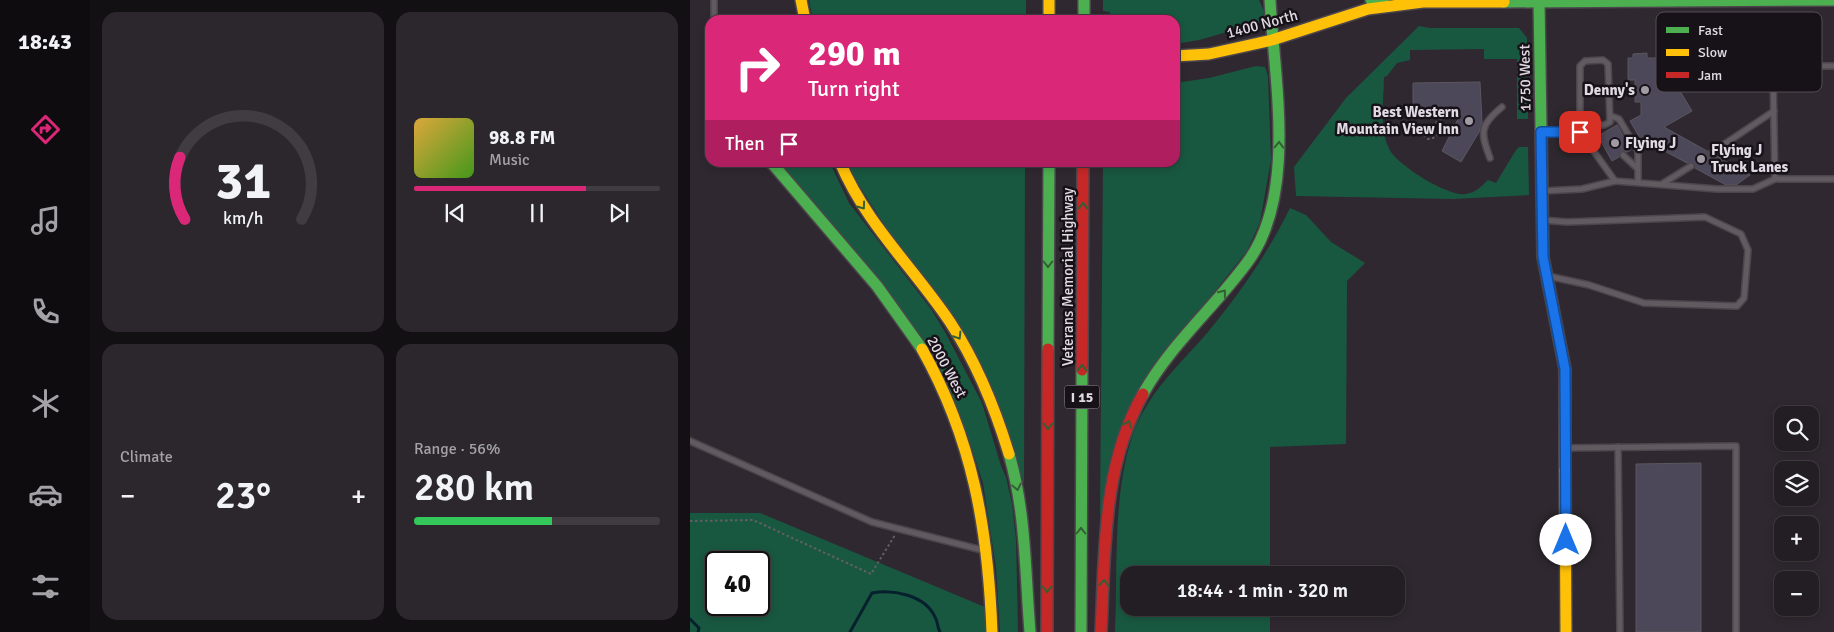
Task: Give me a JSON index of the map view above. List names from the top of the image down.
{
  "streets": {
    "main road": [
      "1400 North",
      "1750 West",
      "Veterans Memorial Highway",
      "2000 West",
      "I 15"
    ]
  },
  "crossings": [
    ["1400 North", "1750 West"]
  ],
  "places": [
    "Denny's",
    "Best Western Mountain View Inn",
    "Flying J",
    "Flying J Truck Lanes"
  ],
  "legend": ["Fast", "Slow", "Jam"],
  "page": {
    "tabs": "18:43",
    "turn": ["290 m", "Turn right"],
    "song": ["98.8 FM", "Music"],
    "then": "Then",
    "tile": [
      "Climate",
      ["Range · 56%", "280 km"]
    ],
    "map_buttons": ["+", "−"],
    "heat": ["−", "23°", "+"],
    "limit": "40",
    "trip": "18:44 · 1 min · 320 m",
    "gauge": ["31", "km/h"]
  }
}
